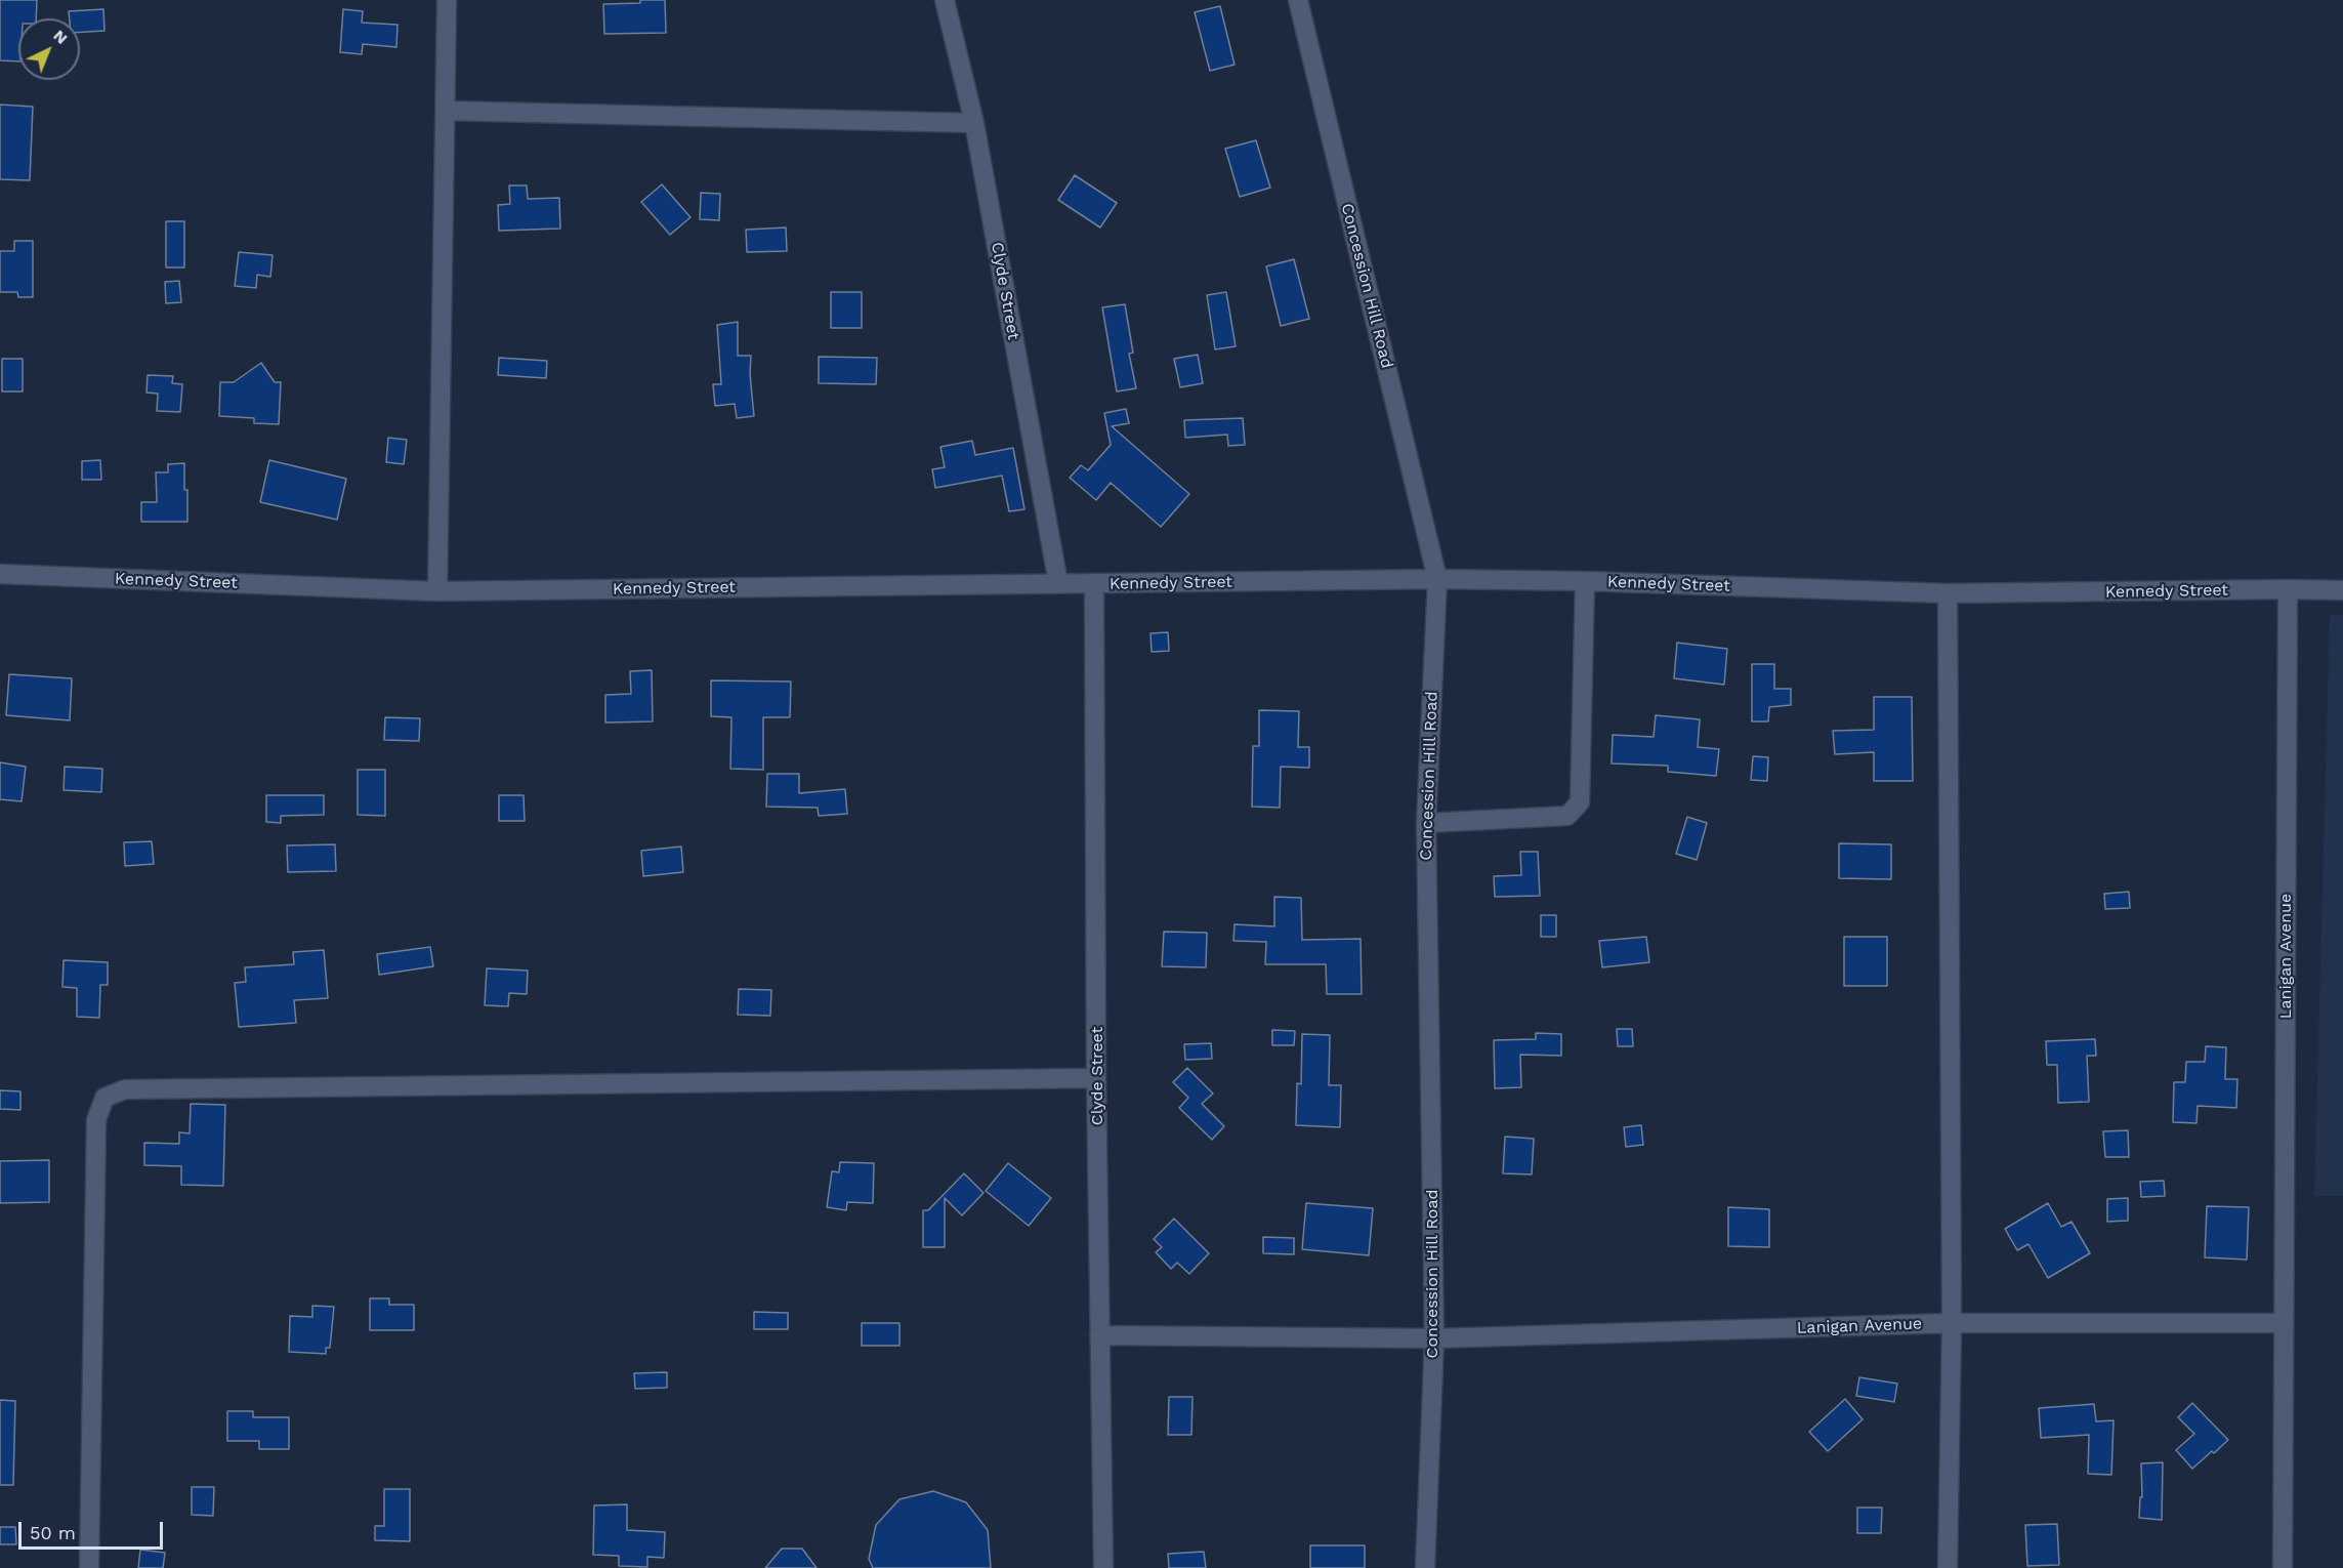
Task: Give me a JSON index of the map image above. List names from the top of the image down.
{
  "streets": {
    "street": [
      "Concession Hill Road",
      "Clyde Street",
      "Kennedy Street",
      "Lanigan Avenue"
    ]
  },
  "crossings": [
    ["Concession Hill Road", "Kennedy Street"],
    ["Concession Hill Road", "Lanigan Avenue"],
    ["Clyde Street", "Kennedy Street"],
    ["Clyde Street", "Lanigan Avenue"],
    ["Kennedy Street", "Lanigan Avenue"]
  ],
  "scale_bar": "50 m",
  "north": "top right"
}
